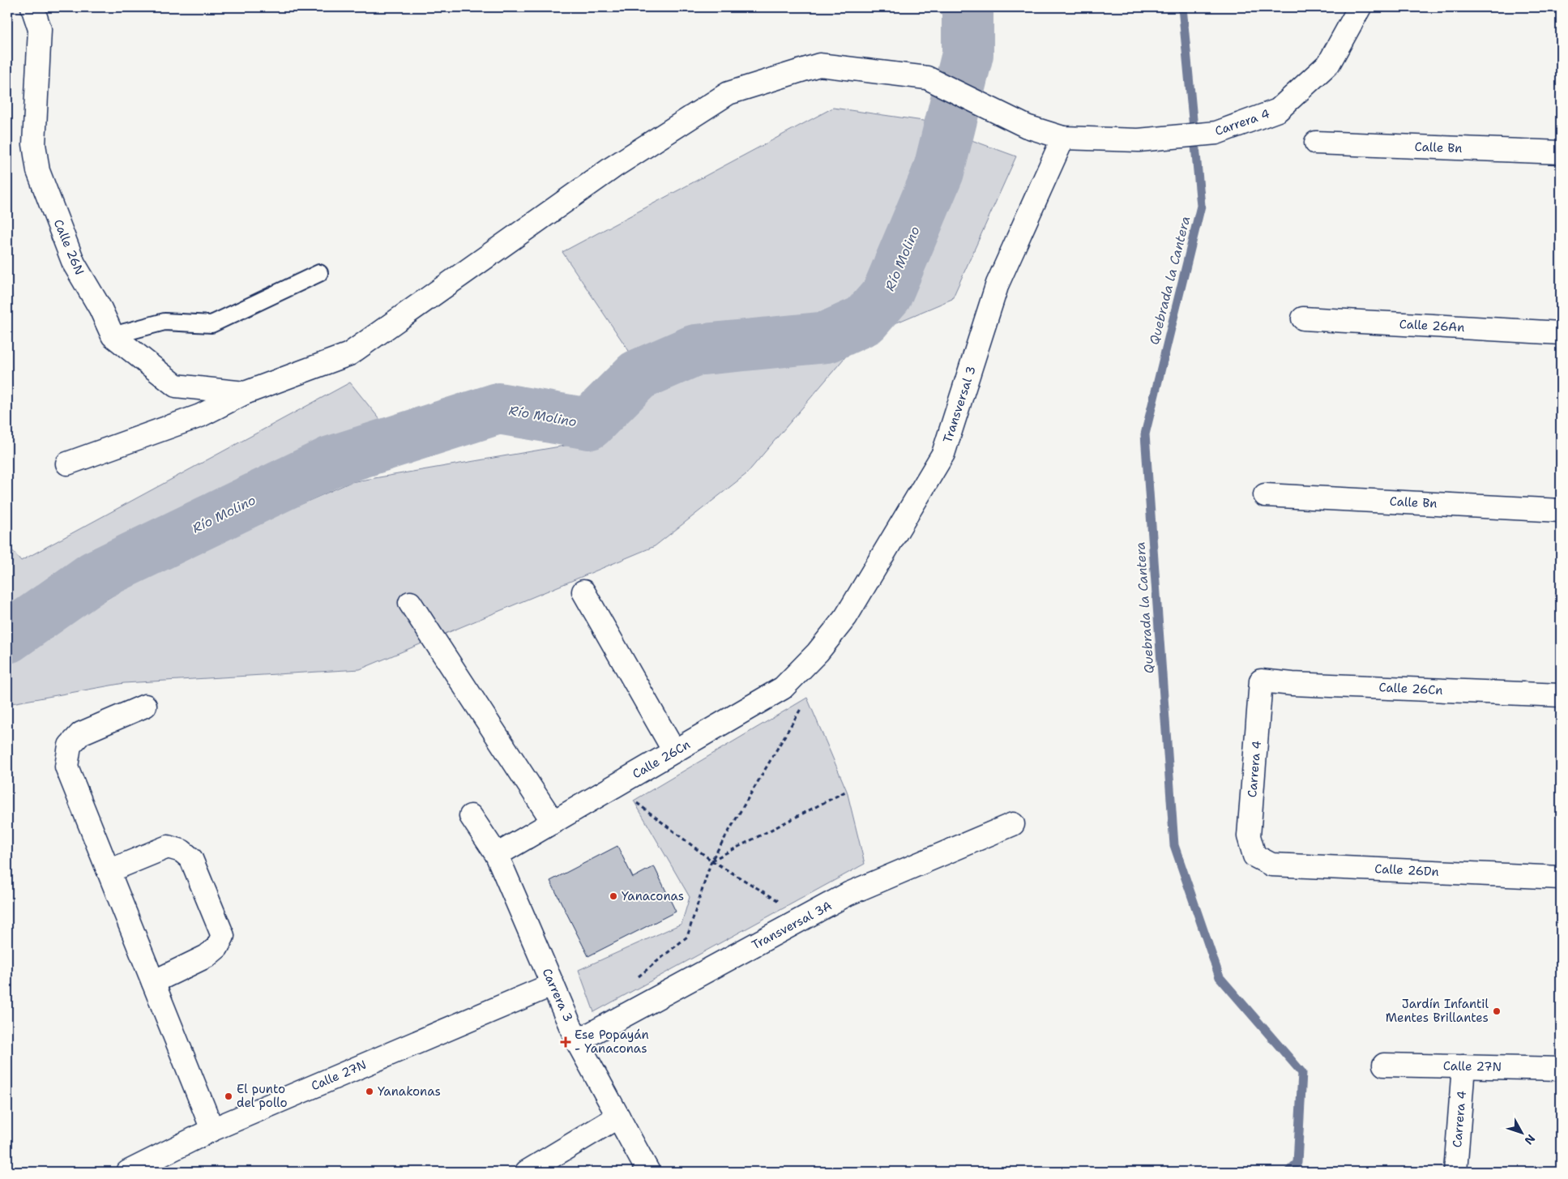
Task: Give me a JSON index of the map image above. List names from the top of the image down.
{
  "streets": {
    "street": [
      "Carrera 4",
      "Calle Bn",
      "Calle 26N",
      "Calle 26An",
      "Transversal 3",
      "Calle 26Cn",
      "Calle 26Dn",
      "Transversal 3A",
      "Carrera 3",
      "Calle 27N"
    ]
  },
  "crossings": [
    ["Carrera 4", "Calle 26N"],
    ["Carrera 4", "Transversal 3"],
    ["Carrera 4", "Calle 26Cn"],
    ["Carrera 4", "Calle 26Dn"],
    ["Carrera 4", "Calle 27N"],
    ["Transversal 3", "Calle 26Cn"],
    ["Calle 26Cn", "Carrera 3"],
    ["Transversal 3A", "Carrera 3"],
    ["Carrera 3", "Calle 27N"]
  ],
  "water": ["Río Molino", "Quebrada la Cantera"],
  "places": {
    "other": [
      "Yanaconas",
      "Jardín Infantil Mentes Brillantes",
      "Yanakonas",
      "El punto del pollo"
    ],
    "health": ["Ese Popayán - Yanaconas"]
  },
  "north": "bottom right"
}
